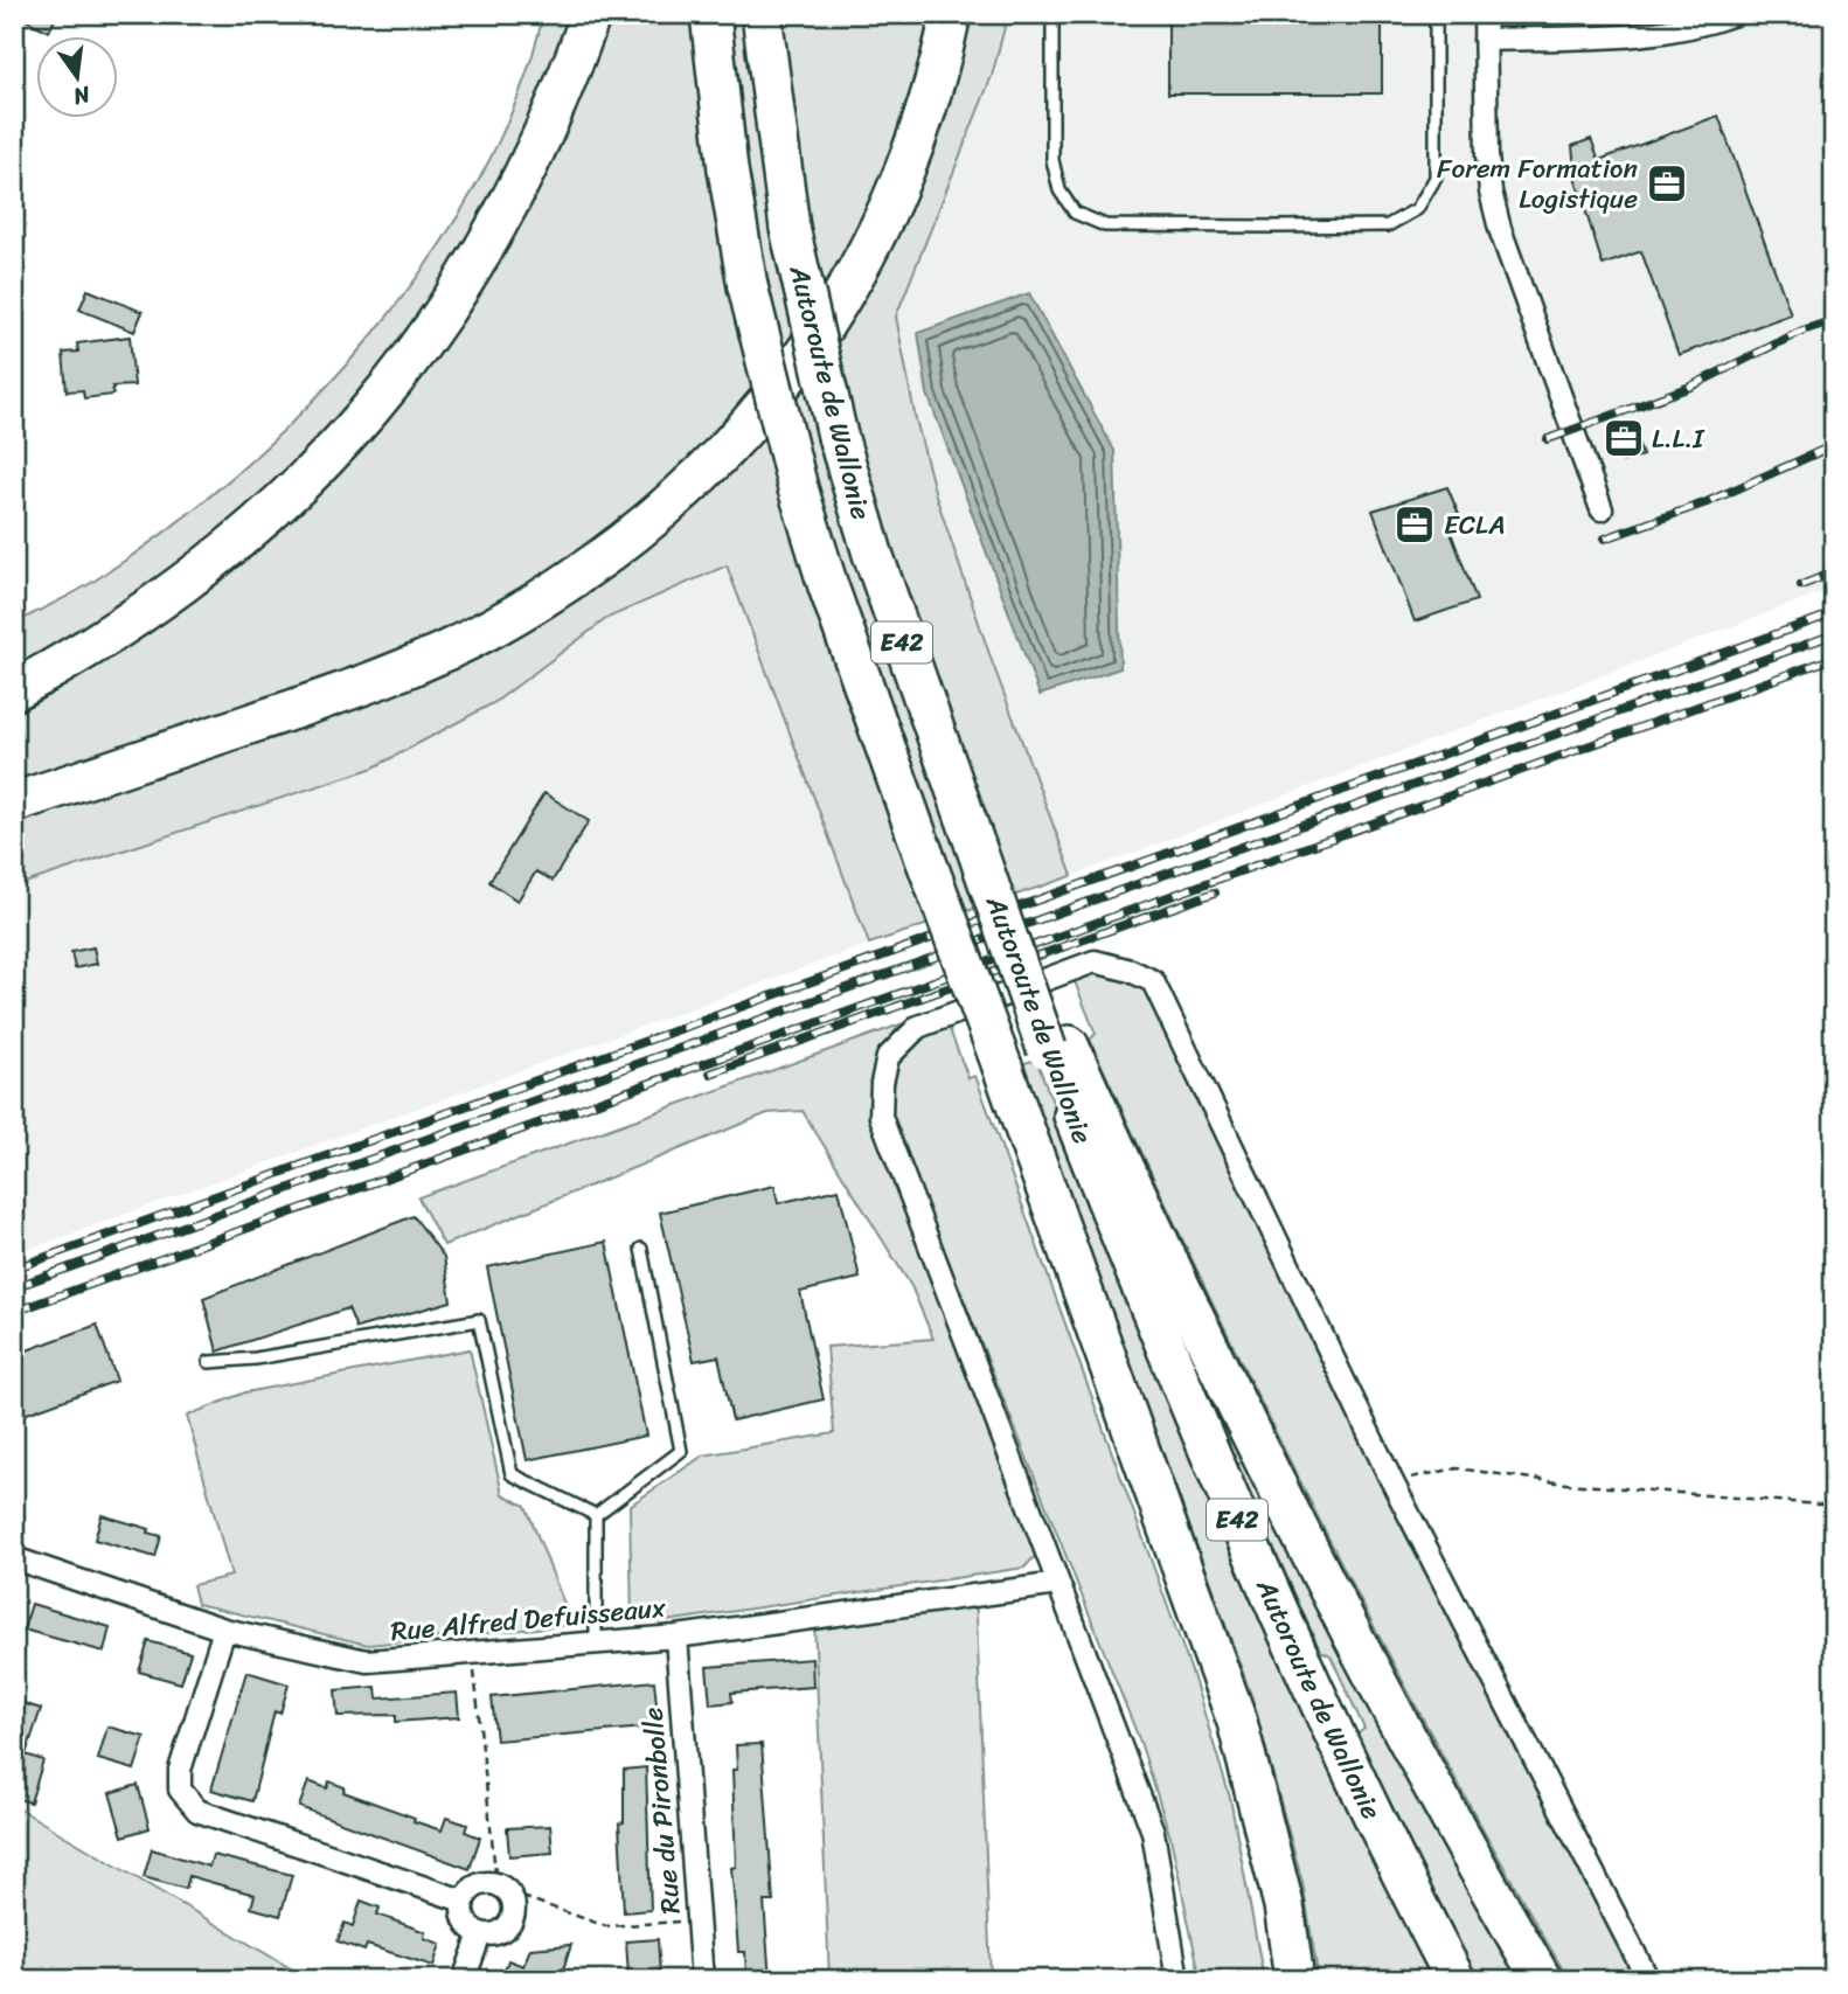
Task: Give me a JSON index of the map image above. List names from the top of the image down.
{
  "streets": {
    "highway": ["Autoroute de Wallonie", "E42"],
    "street": ["Rue Alfred Defuisseaux", "Rue du Pironbolle"]
  },
  "crossings": [
    ["Rue Alfred Defuisseaux", "Rue du Pironbolle"]
  ],
  "places": {
    "office": ["Forem Formation Logistique", "L.L.I", "ECLA"]
  },
  "north": "bottom"
}
